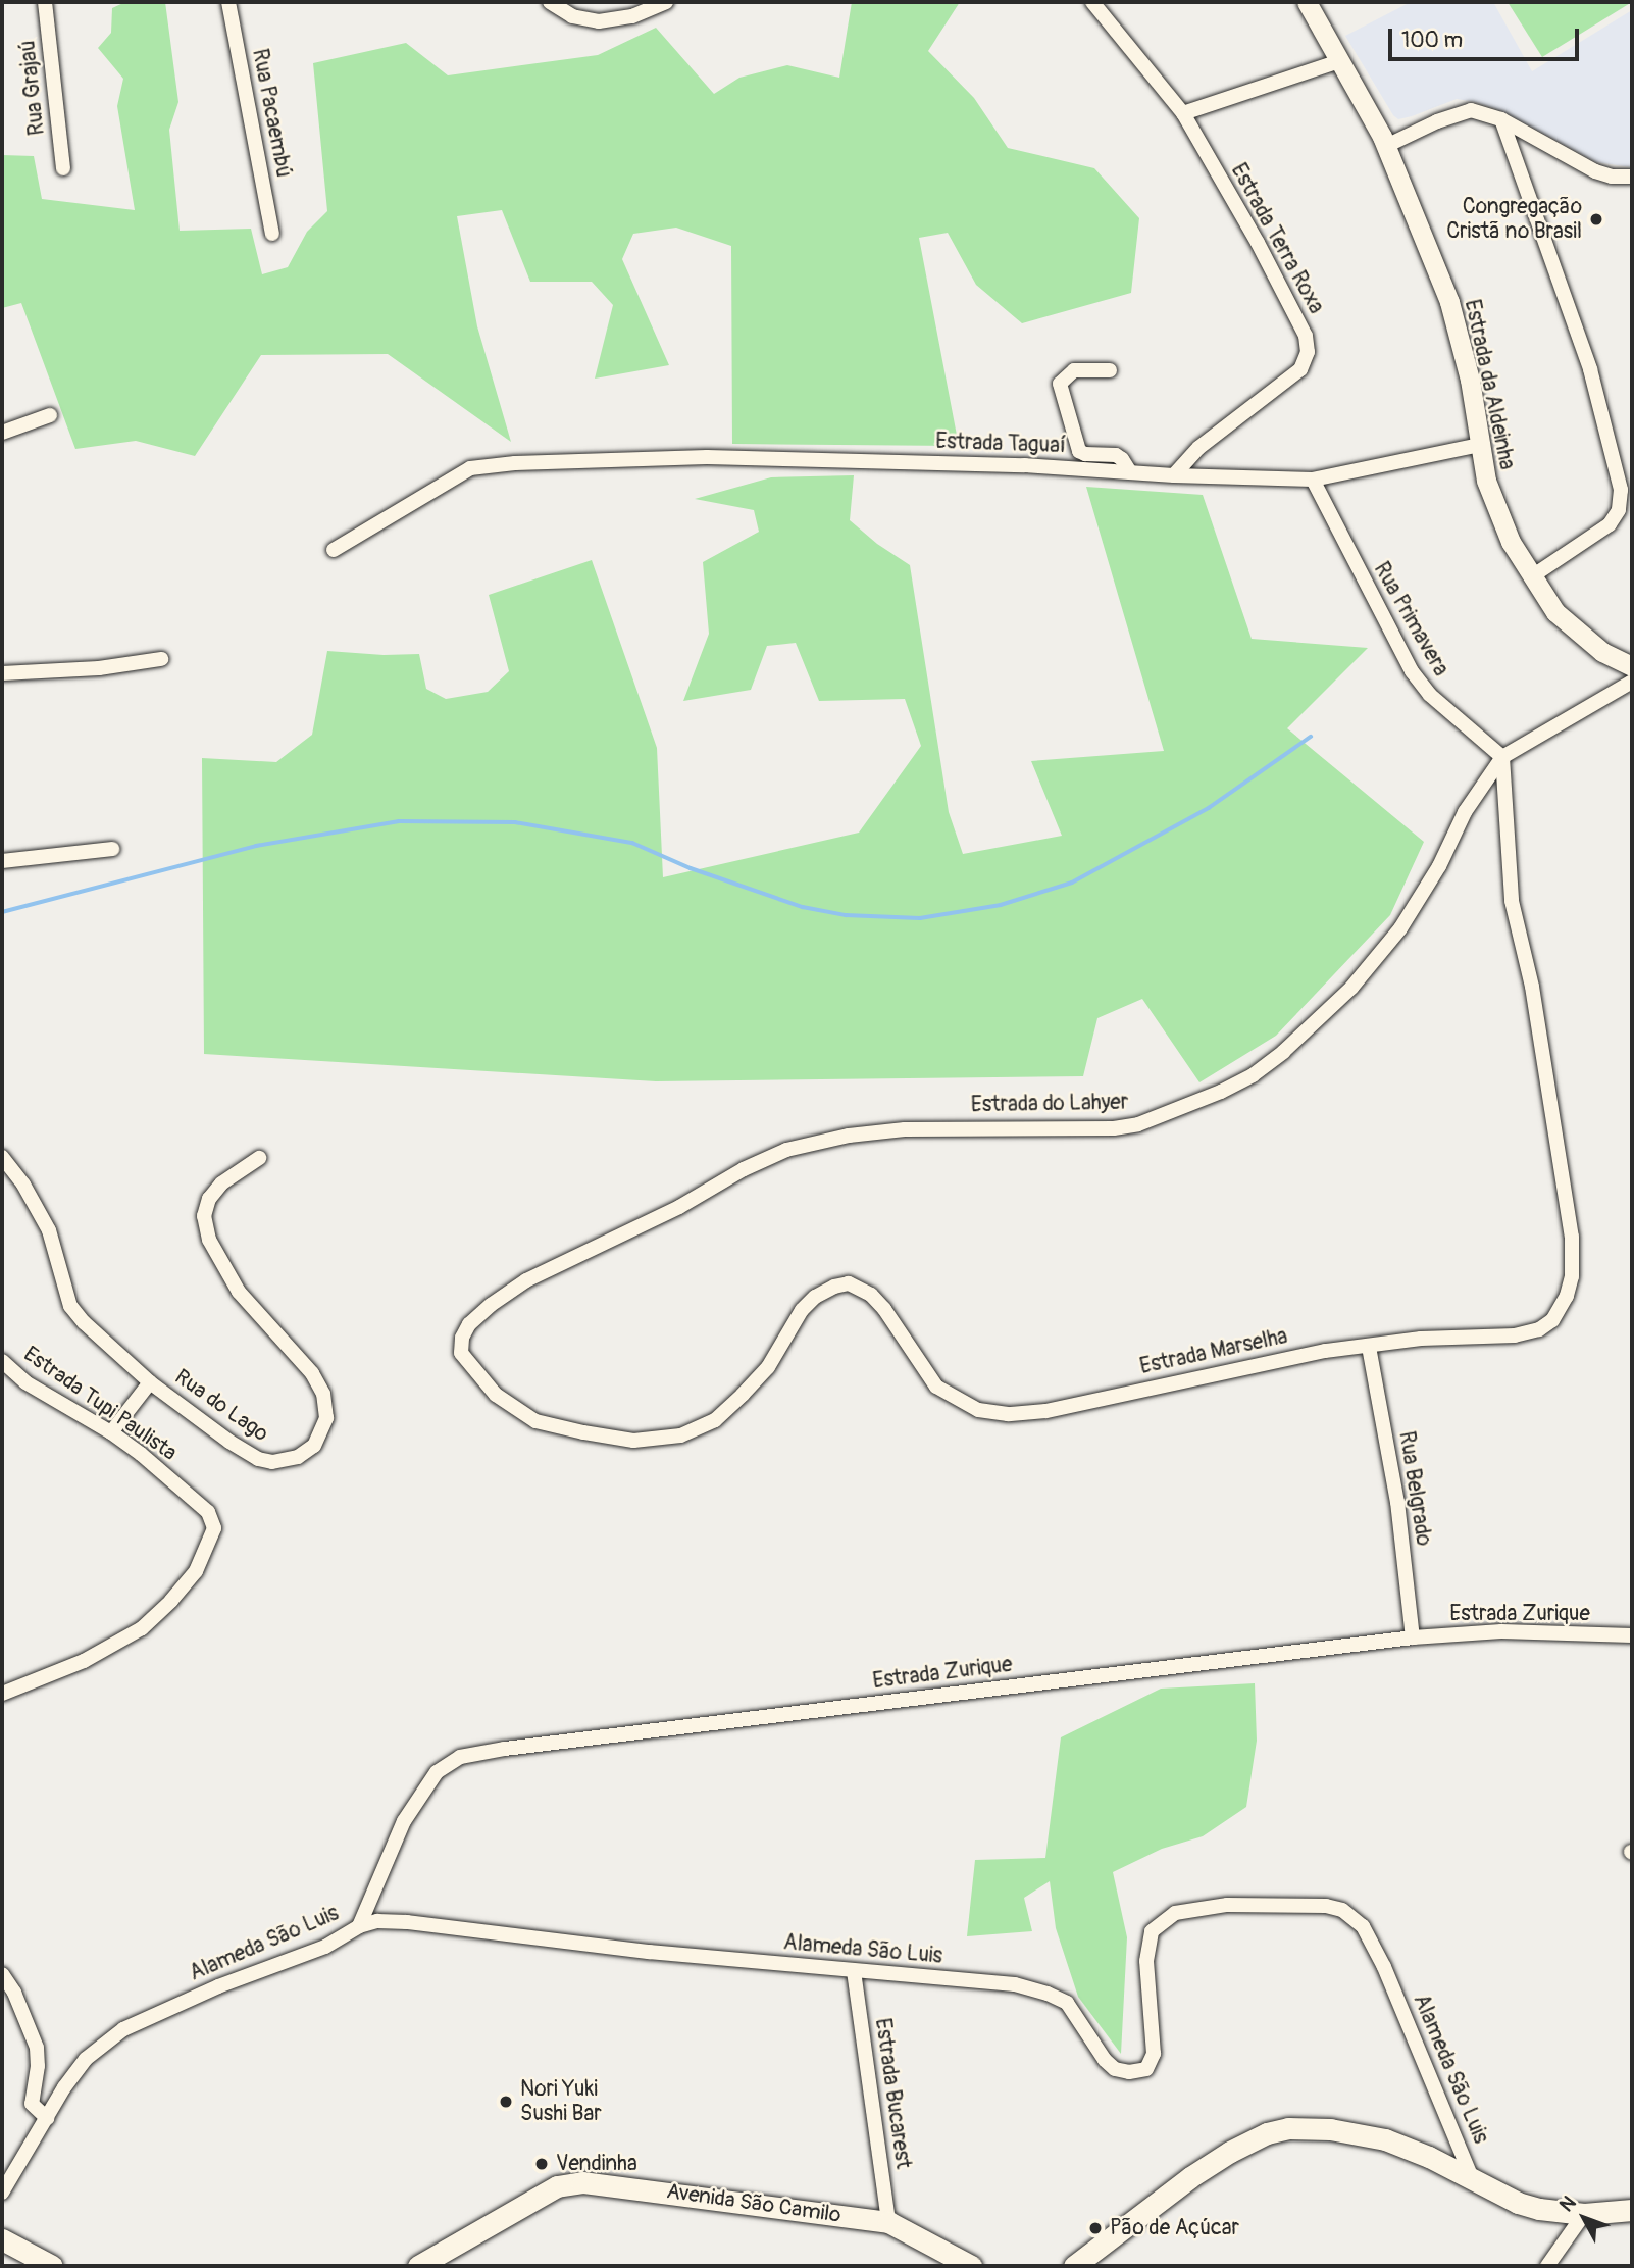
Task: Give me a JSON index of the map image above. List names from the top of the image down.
{
  "streets": {
    "main road": ["Avenida São Camilo"],
    "street": [
      "Rua Grajaú",
      "Rua Pacaembú",
      "Estrada Terra Roxa",
      "Estrada da Aldeinha",
      "Estrada Taguaí",
      "Rua Primavera",
      "Estrada do Lahyer",
      "Estrada Marselha",
      "Estrada Tupi Paulista",
      "Rua do Lago",
      "Rua Belgrado",
      "Estrada Zurique",
      "Alameda São Luis",
      "Estrada Bucarest"
    ]
  },
  "crossings": [
    ["Estrada Terra Roxa", "Estrada Taguaí"],
    ["Estrada da Aldeinha", "Estrada Taguaí"],
    ["Estrada Taguaí", "Rua Primavera"],
    ["Rua Primavera", "Estrada do Lahyer"],
    ["Rua Primavera", "Estrada Marselha"],
    ["Estrada do Lahyer", "Estrada Marselha"],
    ["Estrada Marselha", "Rua Belgrado"],
    ["Rua Belgrado", "Estrada Zurique"],
    ["Estrada Zurique", "Alameda São Luis"],
    ["Alameda São Luis", "Estrada Bucarest"],
    ["Estrada Bucarest", "Avenida São Camilo"]
  ],
  "places": [
    "Congregação Cristã no Brasil",
    "Nori Yuki Sushi Bar",
    "Vendinha",
    "Pão de Açúcar"
  ],
  "scale_bar": "100 m",
  "north": "top left"
}
